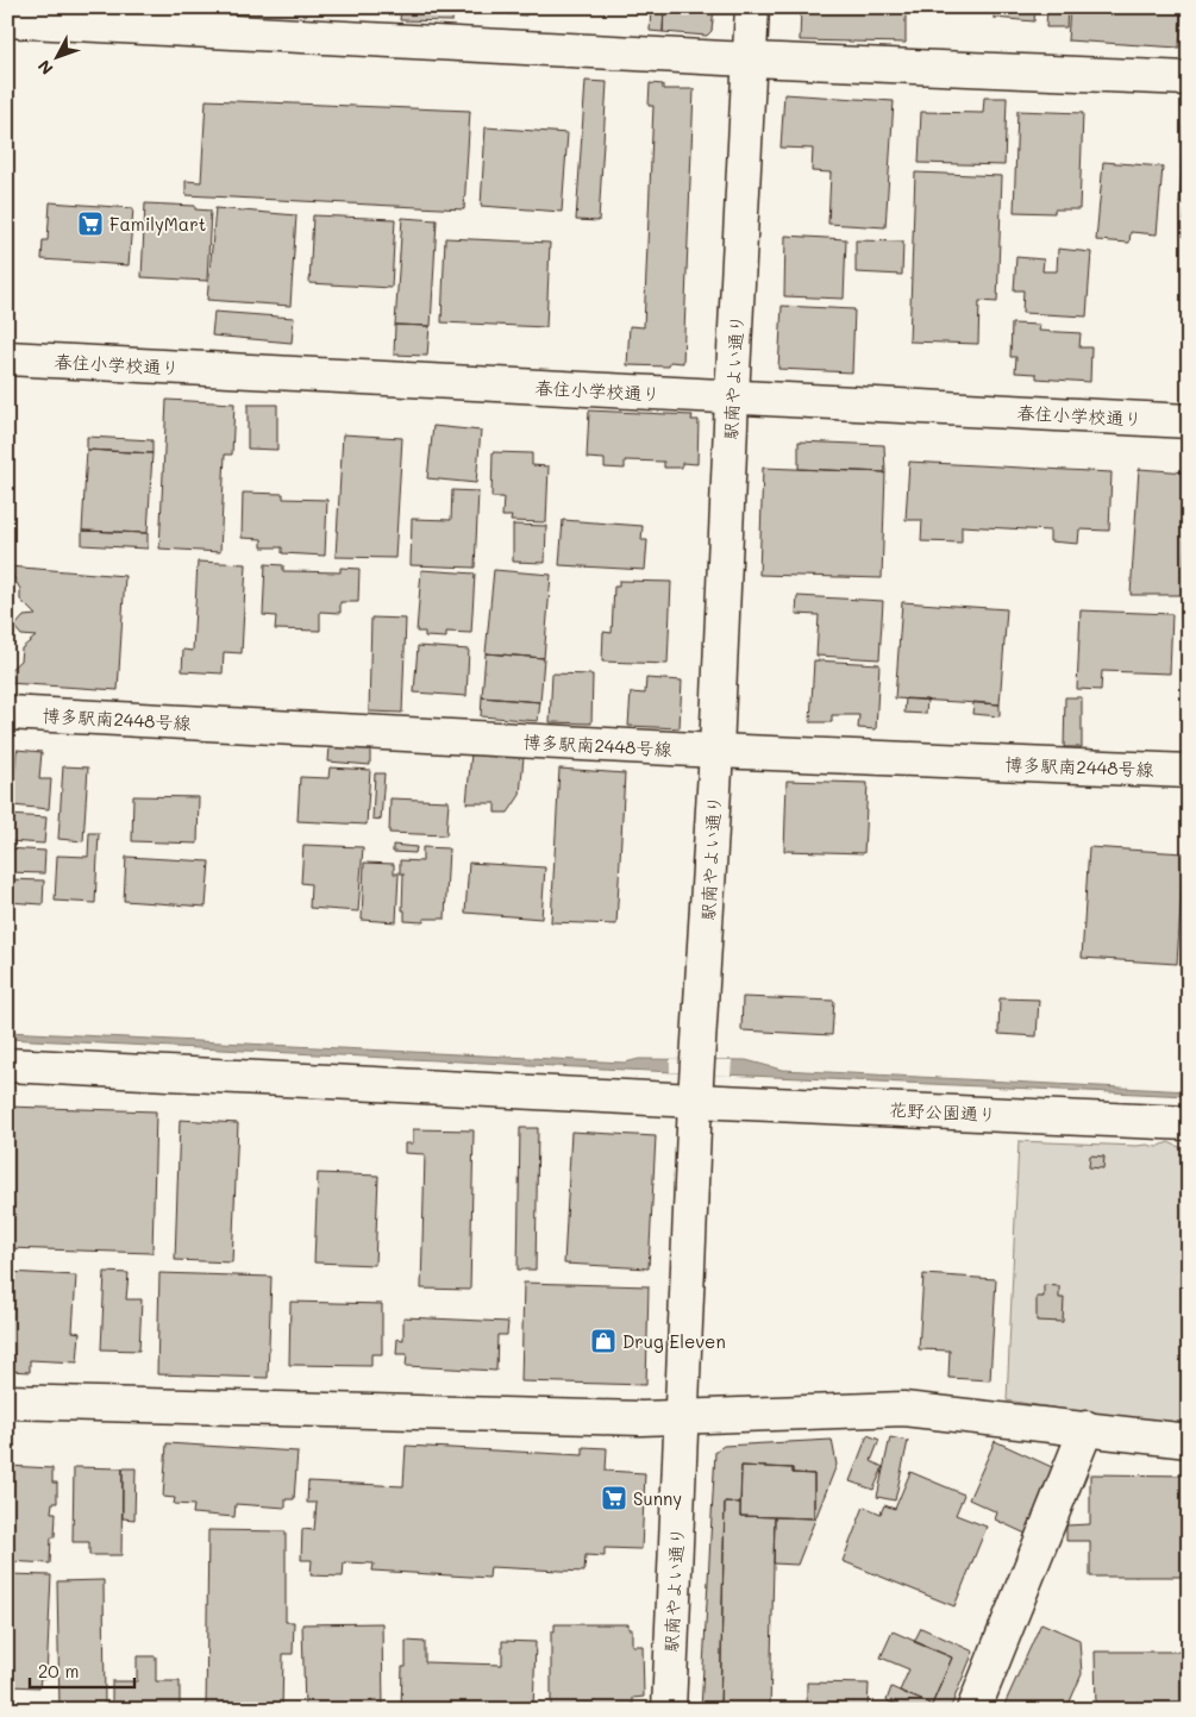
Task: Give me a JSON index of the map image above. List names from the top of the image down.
{
  "streets": {
    "street": [
      "春住小学校通り",
      "駅南やよい通り",
      "博多駅南2448号線",
      "花野公園通り"
    ]
  },
  "crossings": [
    ["春住小学校通り", "駅南やよい通り"],
    ["駅南やよい通り", "博多駅南2448号線"],
    ["駅南やよい通り", "花野公園通り"]
  ],
  "places": {
    "supermarket": ["FamilyMart", "Sunny"],
    "shop": ["Drug Eleven"]
  },
  "scale_bar": "20 m",
  "north": "bottom left"
}
